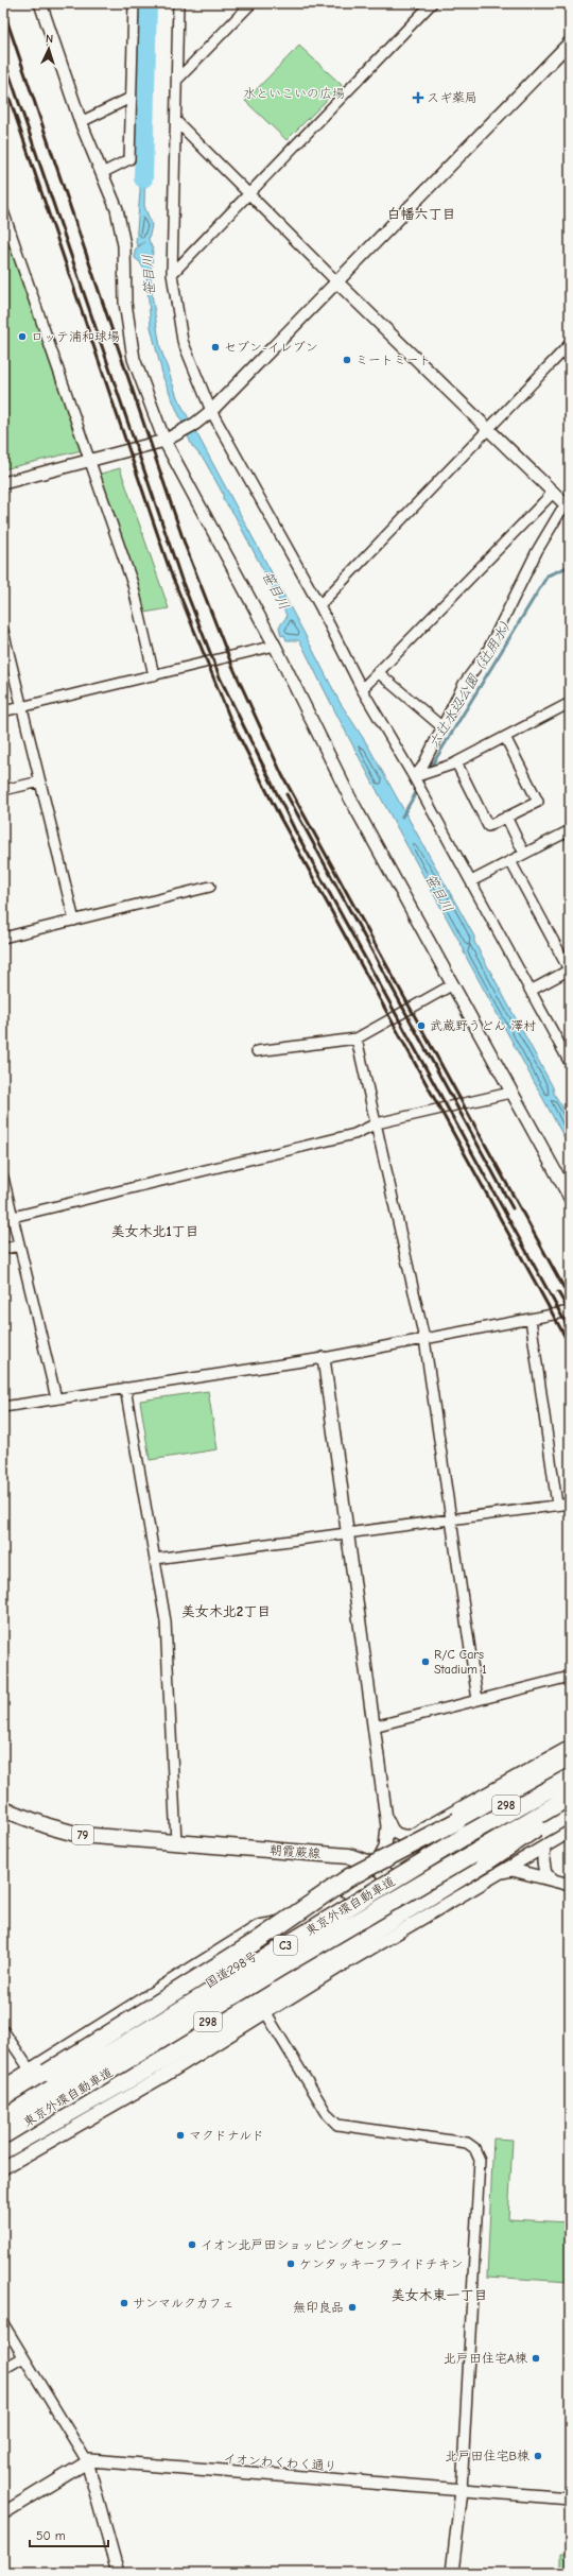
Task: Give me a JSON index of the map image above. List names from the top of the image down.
{
  "streets": {
    "highway": ["東京外環自動車道", "C3"],
    "main road": [
      "298",
      "79",
      "朝霞蕨線",
      "国道298号"
    ],
    "street": ["イオンわくわく通り"]
  },
  "crossings": [
    ["298", "朝霞蕨線"],
    ["79", "朝霞蕨線"],
    ["朝霞蕨線", "国道298号"]
  ],
  "districts": [
    "白幡六丁目",
    "美女木北1丁目",
    "美女木北2丁目",
    "美女木東一丁目"
  ],
  "water": ["笹目川", "六辻水辺公園（辻用水）"],
  "parks": ["水といこいの広場"],
  "places": {
    "health": ["スギ薬局"],
    "other": [
      "ロッテ浦和球場",
      "セブン-イレブン",
      "ミートミート",
      "武蔵野うどん 澤村",
      "R/C Cars Stadium 1",
      "マクドナルド",
      "イオン北戸田ショッピングセンター",
      "ケンタッキーフライドチキン",
      "サンマルクカフェ",
      "無印良品",
      "北戸田住宅A棟",
      "北戸田住宅B棟"
    ]
  },
  "scale_bar": "50 m",
  "north": "top"
}
